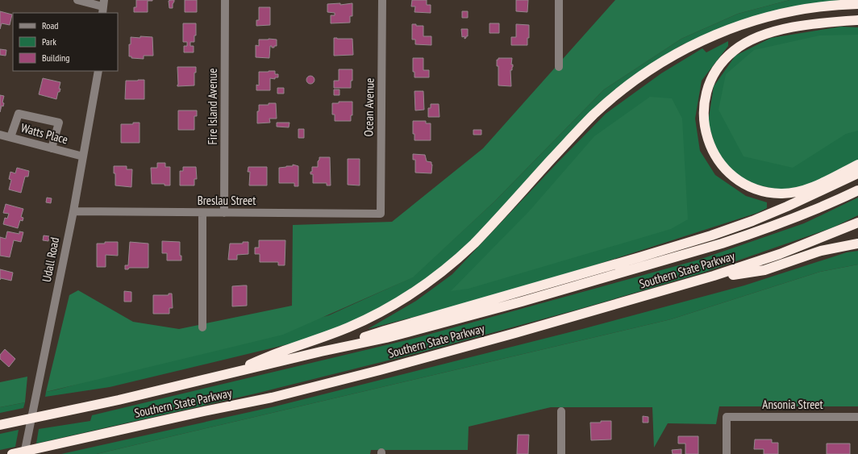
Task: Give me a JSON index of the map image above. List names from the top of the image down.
{
  "streets": {
    "highway": ["Southern State Parkway"],
    "street": [
      "Fire Island Avenue",
      "Ocean Avenue",
      "Watts Place",
      "Breslau Street",
      "Udall Road",
      "Ansonia Street"
    ]
  },
  "crossings": [
    ["Fire Island Avenue", "Breslau Street"],
    ["Ocean Avenue", "Breslau Street"],
    ["Watts Place", "Udall Road"],
    ["Breslau Street", "Udall Road"]
  ],
  "legend": ["Road", "Park", "Building"]
}
